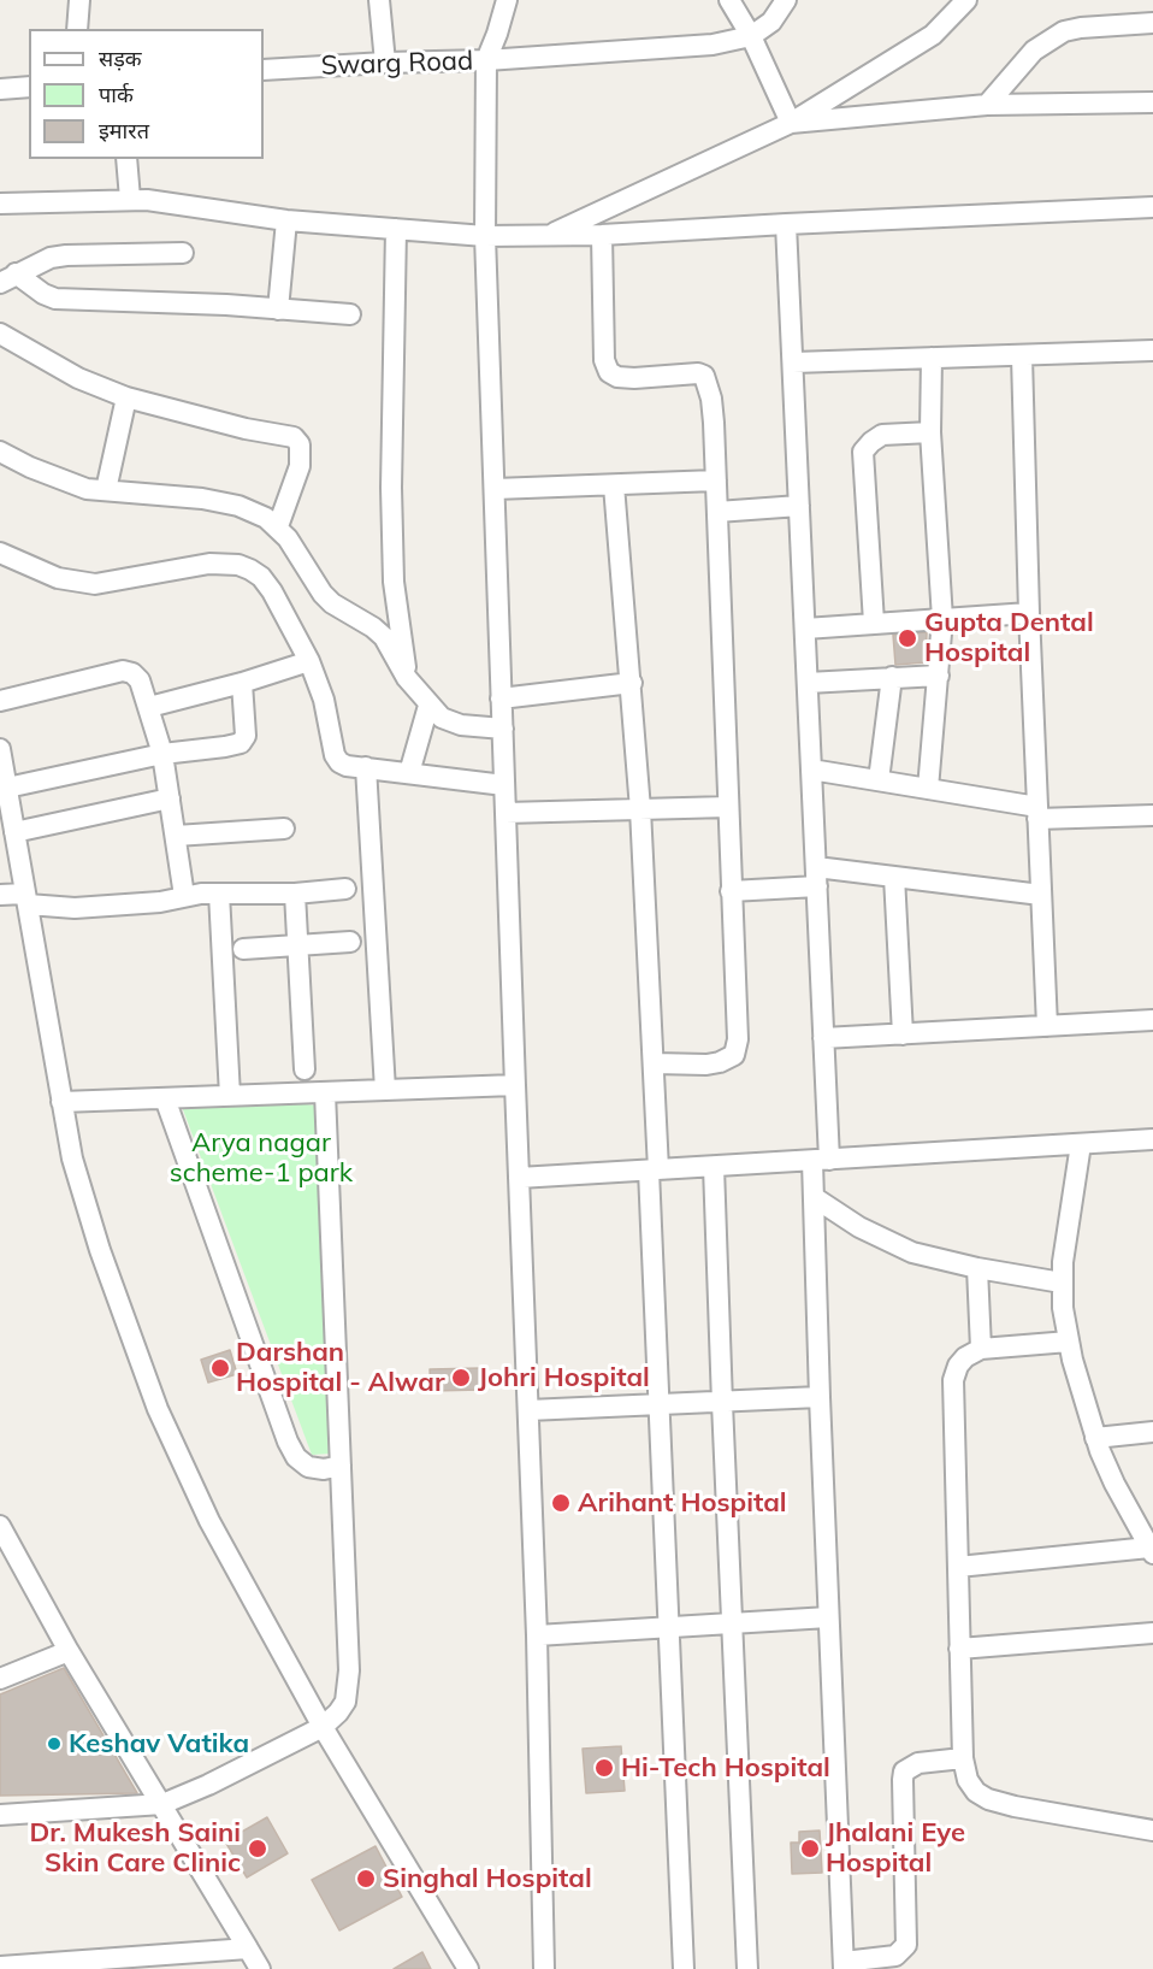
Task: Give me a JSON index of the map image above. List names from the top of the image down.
{
  "streets": {
    "street": ["Swarg Road"]
  },
  "parks": ["Arya nagar scheme-1 park"],
  "places": [
    "Gupta Dental Hospital",
    "Darshan Hospital - Alwar",
    "Johri Hospital",
    "Arihant Hospital",
    "Keshav Vatika",
    "Hi-Tech Hospital",
    "Dr. Mukesh Saini Skin Care Clinic",
    "Jhalani Eye Hospital",
    "Singhal Hospital"
  ],
  "legend": ["सड़क", "पार्क", "इमारत"]
}
